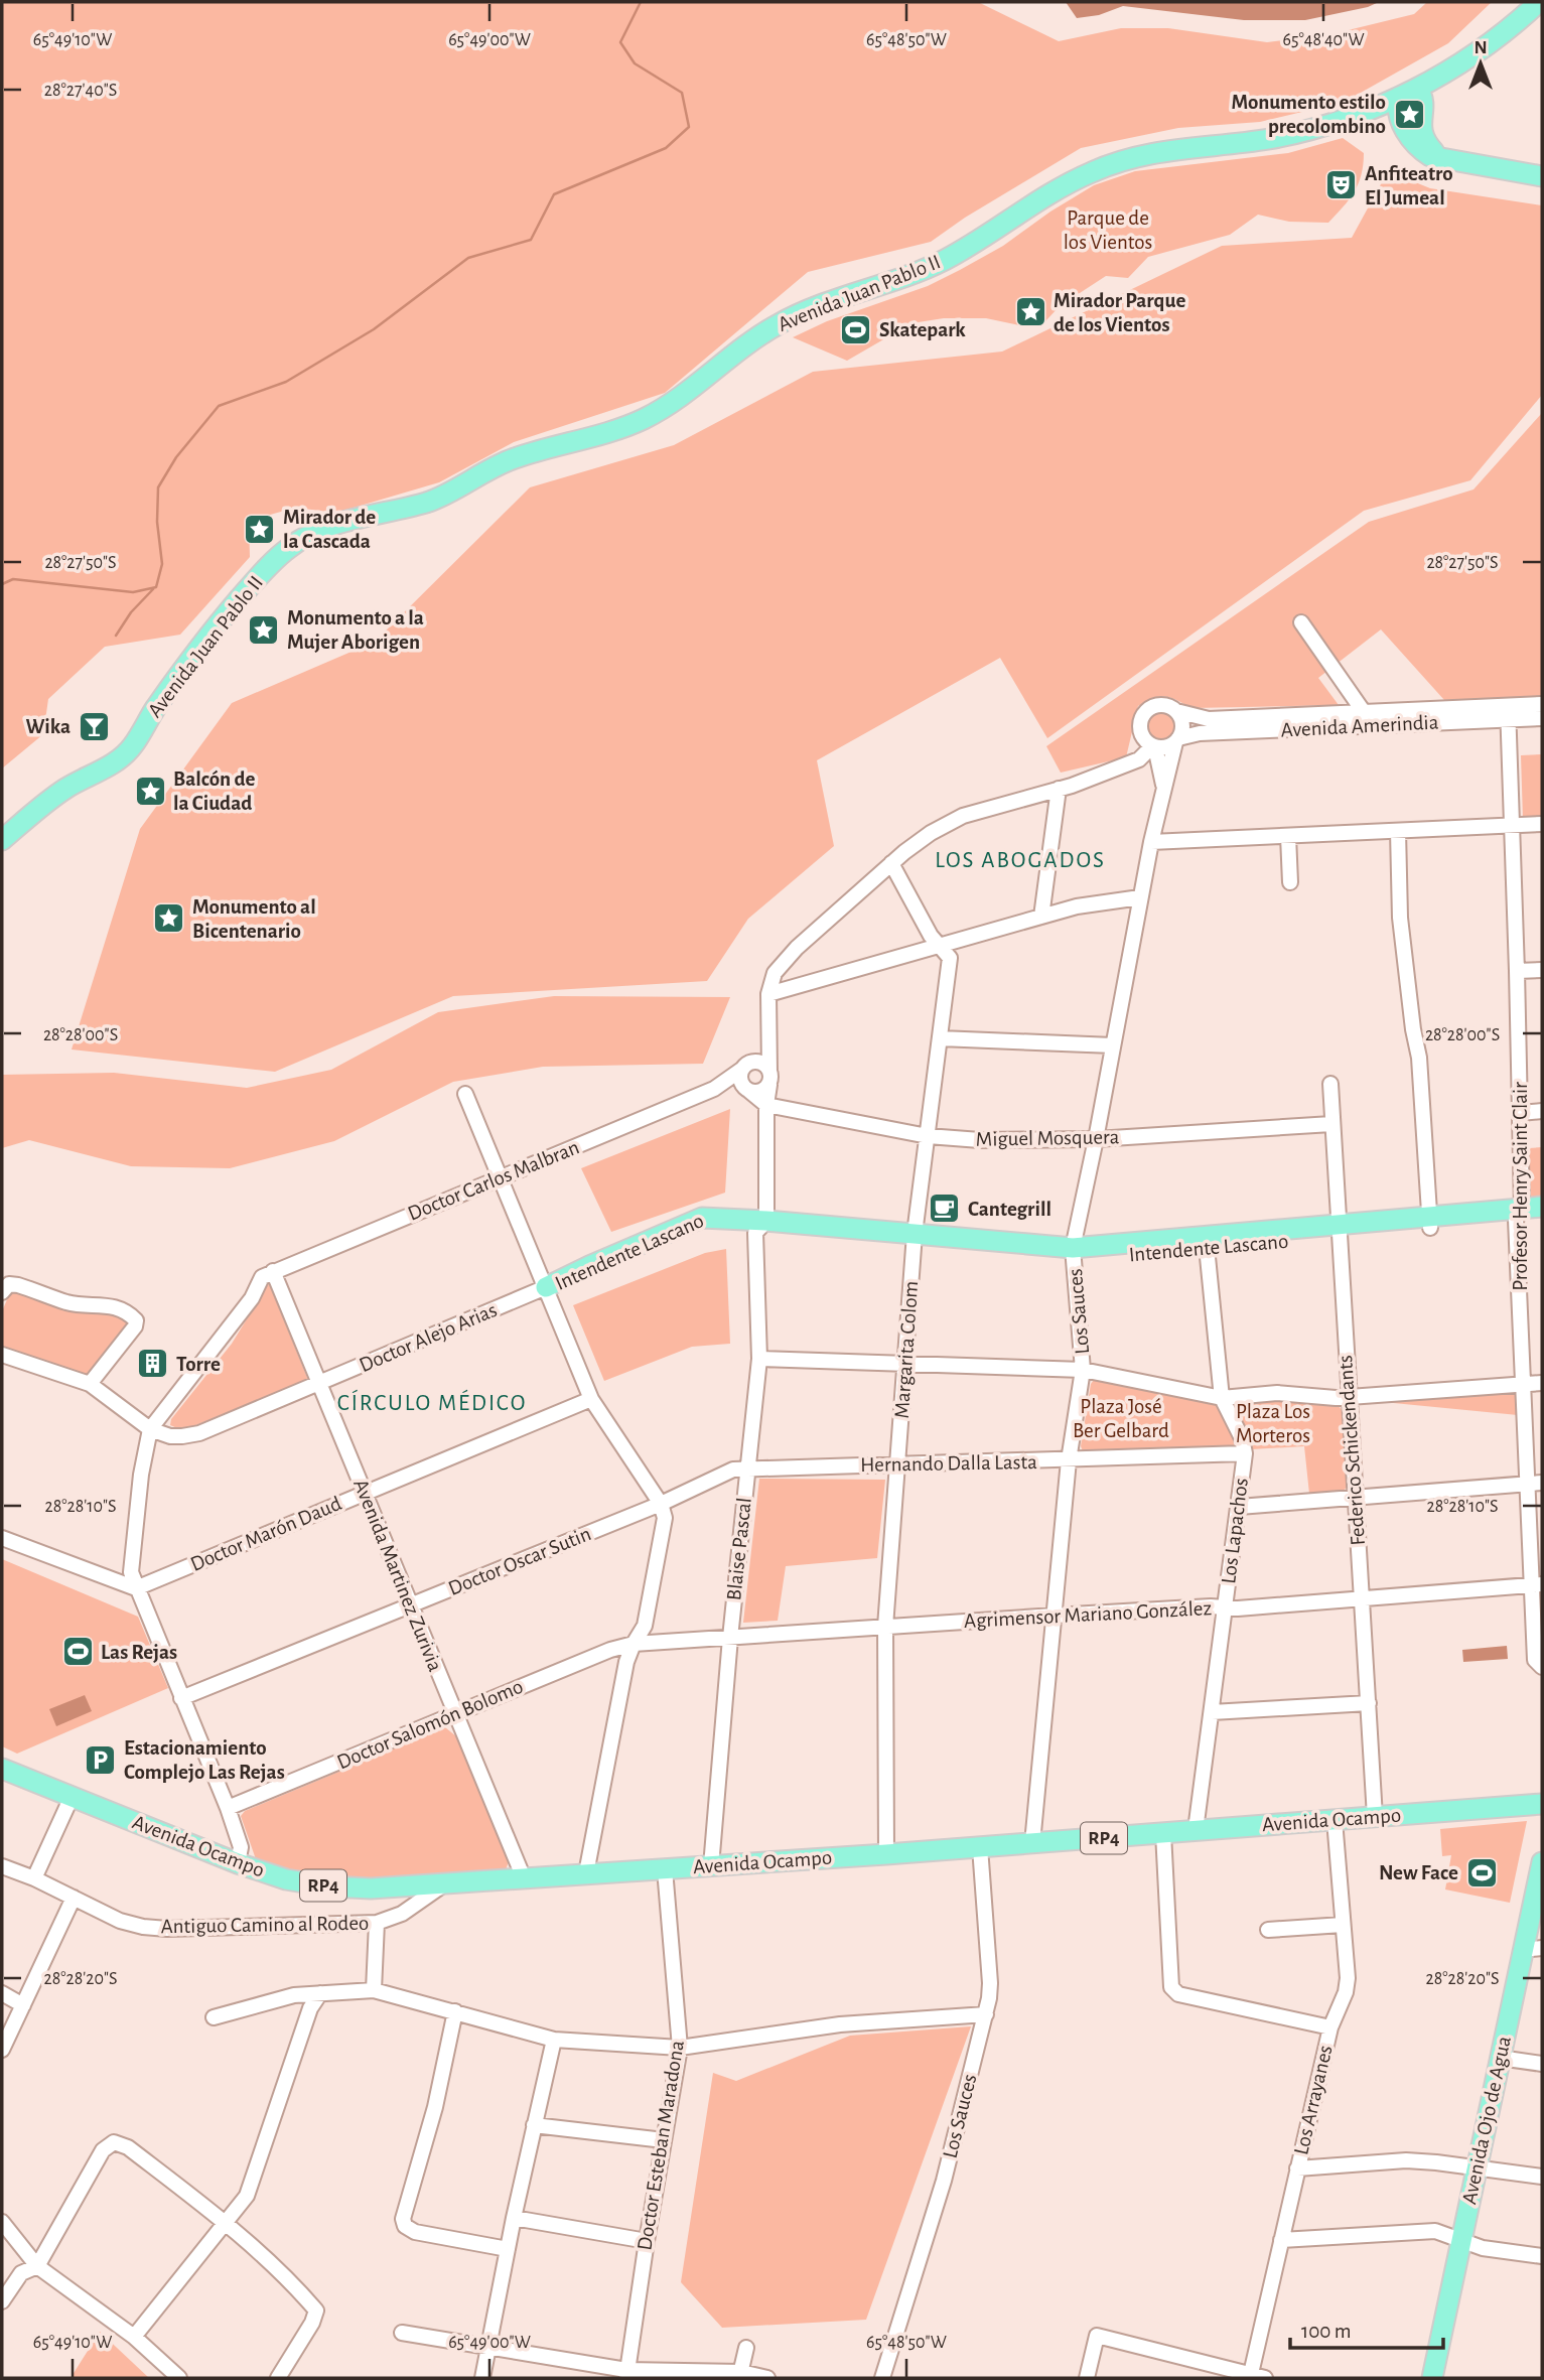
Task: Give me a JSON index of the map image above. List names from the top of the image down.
{
  "streets": {
    "main road": [
      "Avenida Juan Pablo II",
      "Intendente Lascano",
      "Avenida Ocampo",
      "RP4",
      "Avenida Ojo de Agua"
    ],
    "street": [
      "Avenida Amerindia",
      "Miguel Mosquera",
      "Doctor Carlos Malbran",
      "Profesor Henry Saint Clair",
      "Los Sauces",
      "Doctor Alejo Arias",
      "Margarita Colom",
      "Federico Schickendants",
      "Hernando Dalla Lasta",
      "Los Lapachos",
      "Doctor Marón Daud",
      "Blaise Pascal",
      "Doctor Oscar Sutin",
      "Avenida Martinez Zurivia",
      "Agrimensor Mariano González",
      "Doctor Salomón Bolomo",
      "Antiguo Camino al Rodeo",
      "Los Arrayanes",
      "Doctor Esteban Maradona"
    ]
  },
  "crossings": [
    ["Avenida Amerindia", "Profesor Henry Saint Clair"],
    ["Avenida Amerindia", "Los Sauces"],
    ["Miguel Mosquera", "Los Sauces"],
    ["Miguel Mosquera", "Margarita Colom"],
    ["Miguel Mosquera", "Federico Schickendants"],
    ["Miguel Mosquera", "Blaise Pascal"],
    ["Doctor Carlos Malbran", "Avenida Martinez Zurivia"],
    ["Profesor Henry Saint Clair", "Intendente Lascano"],
    ["Profesor Henry Saint Clair", "Agrimensor Mariano González"],
    ["Intendente Lascano", "Los Sauces"],
    ["Intendente Lascano", "Doctor Alejo Arias"],
    ["Intendente Lascano", "Margarita Colom"],
    ["Intendente Lascano", "Federico Schickendants"],
    ["Intendente Lascano", "Los Lapachos"],
    ["Intendente Lascano", "Blaise Pascal"],
    ["Los Sauces", "Hernando Dalla Lasta"],
    ["Los Sauces", "Agrimensor Mariano González"],
    ["Los Sauces", "Avenida Ocampo"],
    ["Doctor Alejo Arias", "Avenida Martinez Zurivia"],
    ["Margarita Colom", "Hernando Dalla Lasta"],
    ["Margarita Colom", "Agrimensor Mariano González"],
    ["Margarita Colom", "Avenida Ocampo"],
    ["Federico Schickendants", "Agrimensor Mariano González"],
    ["Federico Schickendants", "Avenida Ocampo"],
    ["Hernando Dalla Lasta", "Los Lapachos"],
    ["Hernando Dalla Lasta", "Blaise Pascal"],
    ["Hernando Dalla Lasta", "Doctor Oscar Sutin"],
    ["Los Lapachos", "Agrimensor Mariano González"],
    ["Los Lapachos", "Avenida Ocampo"],
    ["Doctor Marón Daud", "Avenida Martinez Zurivia"],
    ["Blaise Pascal", "Agrimensor Mariano González"],
    ["Blaise Pascal", "Avenida Ocampo"],
    ["Doctor Oscar Sutin", "Avenida Martinez Zurivia"],
    ["Avenida Martinez Zurivia", "Doctor Salomón Bolomo"],
    ["Avenida Martinez Zurivia", "Avenida Ocampo"],
    ["Agrimensor Mariano González", "Doctor Salomón Bolomo"],
    ["Avenida Ocampo", "Antiguo Camino al Rodeo"],
    ["Avenida Ocampo", "Los Arrayanes"],
    ["Avenida Ocampo", "Doctor Esteban Maradona"]
  ],
  "districts": ["LOS ABOGADOS", "CÍRCULO MÉDICO"],
  "parks": ["Parque de los Vientos", "Plaza José Ber Gelbard", "Plaza Los Morteros"],
  "places": {
    "place": [
      "Monumento estilo precolombino",
      "Mirador Parque de los Vientos",
      "Mirador de la Cascada",
      "Monumento a la Mujer Aborigen",
      "Balcón de la Ciudad",
      "Monumento al Bicentenario"
    ],
    "theatre": ["Anfiteatro El Jumeal"],
    "sports": ["Skatepark", "Las Rejas", "New Face"],
    "bar": ["Wika"],
    "cafe": ["Cantegrill"],
    "building": ["Torre"],
    "parking": ["Estacionamiento Complejo Las Rejas"]
  },
  "scale_bar": "100 m",
  "north": "top",
  "coordinates": [
    "65°49'10\"W",
    "65°49'00\"W",
    "65°48'50\"W",
    "65°48'40\"W",
    "28°27'40\"S",
    "28°27'50\"S",
    "28°28'00\"S",
    "28°28'10\"S",
    "28°28'20\"S"
  ]
}
